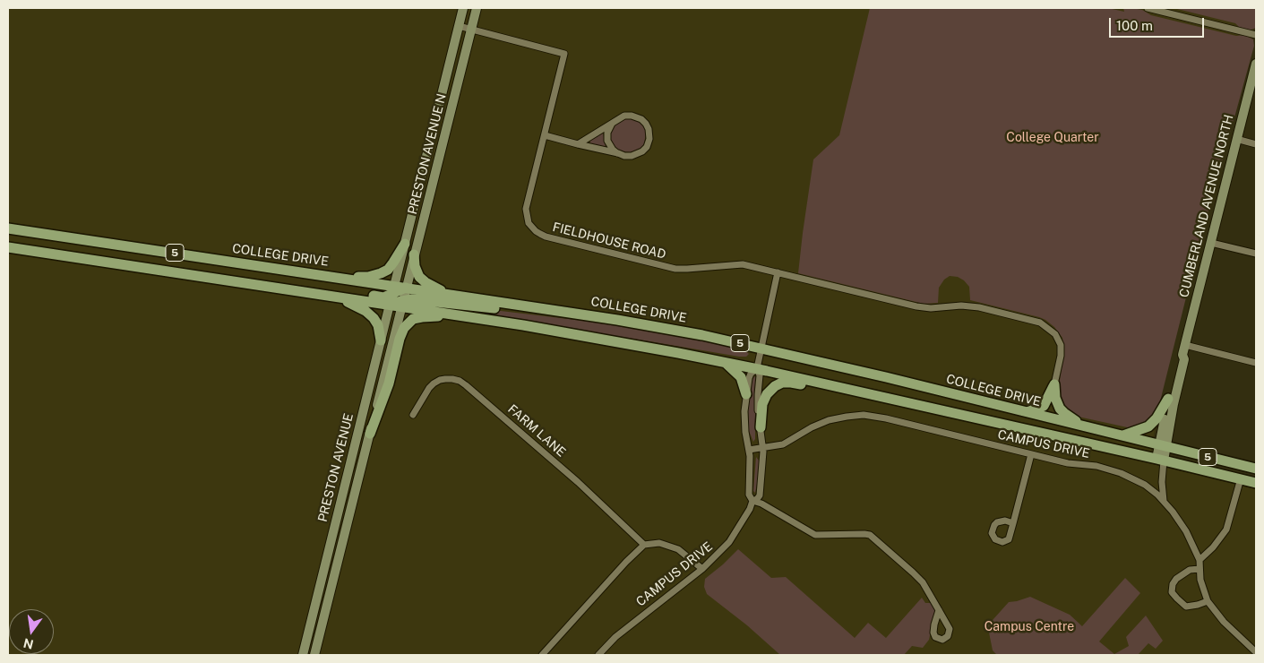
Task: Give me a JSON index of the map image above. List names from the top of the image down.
{
  "streets": {
    "main road": [
      "PRESTON AVENUE N",
      "CUMBERLAND AVENUE NORTH",
      "5",
      "COLLEGE DRIVE",
      "PRESTON AVENUE"
    ],
    "street": ["FIELDHOUSE ROAD", "FARM LANE", "CAMPUS DRIVE"]
  },
  "crossings": [
    ["PRESTON AVENUE N", "FIELDHOUSE ROAD"],
    ["PRESTON AVENUE N", "5"],
    ["PRESTON AVENUE N", "COLLEGE DRIVE"],
    ["PRESTON AVENUE N", "PRESTON AVENUE"],
    ["CUMBERLAND AVENUE NORTH", "COLLEGE DRIVE"],
    ["FIELDHOUSE ROAD", "CAMPUS DRIVE"],
    ["5", "COLLEGE DRIVE"],
    ["5", "CAMPUS DRIVE"],
    ["5", "PRESTON AVENUE"],
    ["COLLEGE DRIVE", "CAMPUS DRIVE"],
    ["COLLEGE DRIVE", "PRESTON AVENUE"]
  ],
  "parks": ["College Quarter", "Campus Centre"],
  "scale_bar": "100 m",
  "north": "bottom"
}
